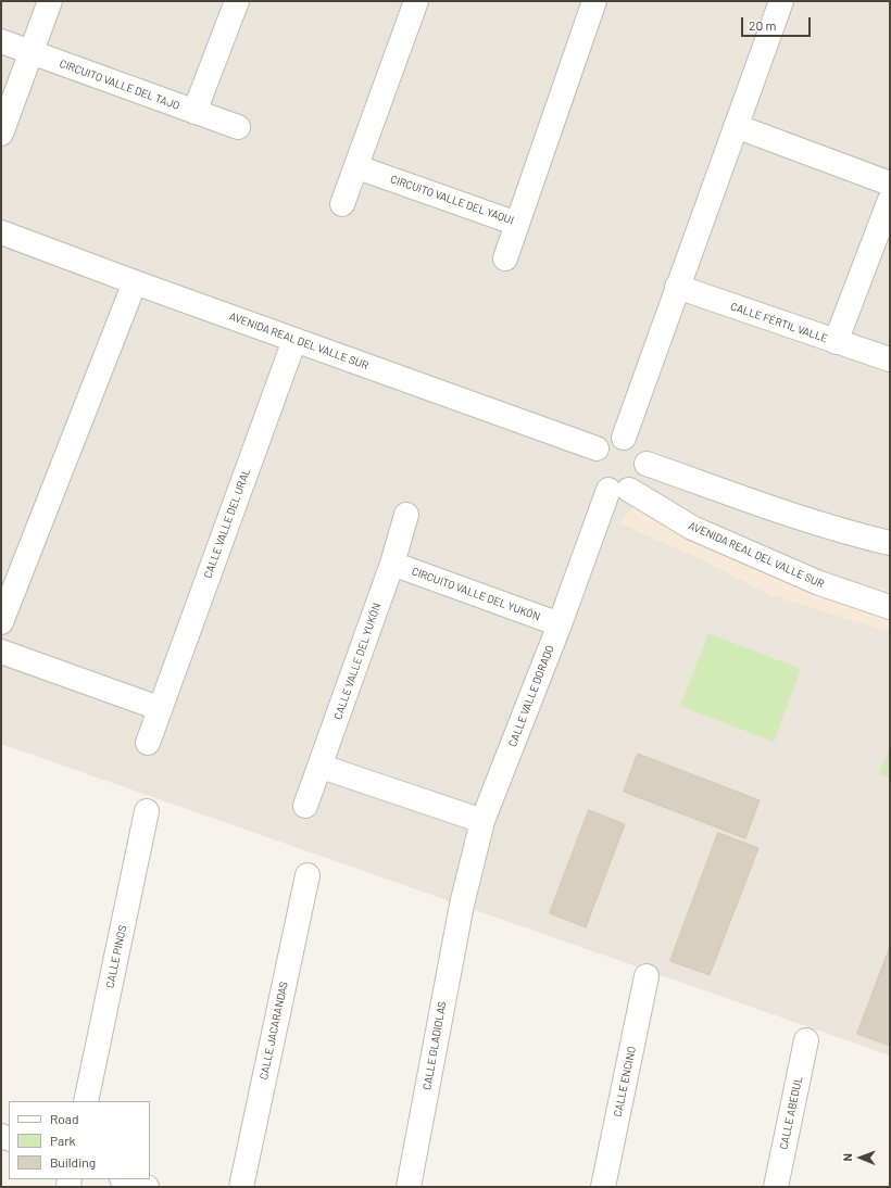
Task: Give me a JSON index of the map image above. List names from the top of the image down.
{
  "streets": {
    "street": [
      "CIRCUITO VALLE DEL TAJO",
      "CIRCUITO VALLE DEL YAQUI",
      "CALLE FÉRTIL VALLE",
      "AVENIDA REAL DEL VALLE SUR",
      "CALLE VALLE DEL URAL",
      "CIRCUITO VALLE DEL YUKÓN",
      "CALLE VALLE DEL YUKÓN",
      "CALLE VALLE DORADO",
      "CALLE PINOS",
      "CALLE JACARANDAS",
      "CALLE GLADIOLAS",
      "CALLE ENCINO",
      "CALLE ABEDUL"
    ]
  },
  "crossings": [
    ["AVENIDA REAL DEL VALLE SUR", "CALLE VALLE DEL URAL"],
    ["AVENIDA REAL DEL VALLE SUR", "CALLE VALLE DORADO"],
    ["CIRCUITO VALLE DEL YUKÓN", "CALLE VALLE DEL YUKÓN"],
    ["CIRCUITO VALLE DEL YUKÓN", "CALLE VALLE DORADO"],
    ["CALLE VALLE DORADO", "CALLE GLADIOLAS"]
  ],
  "legend": ["Road", "Park", "Building"],
  "scale_bar": "20 m",
  "north": "left"
}
